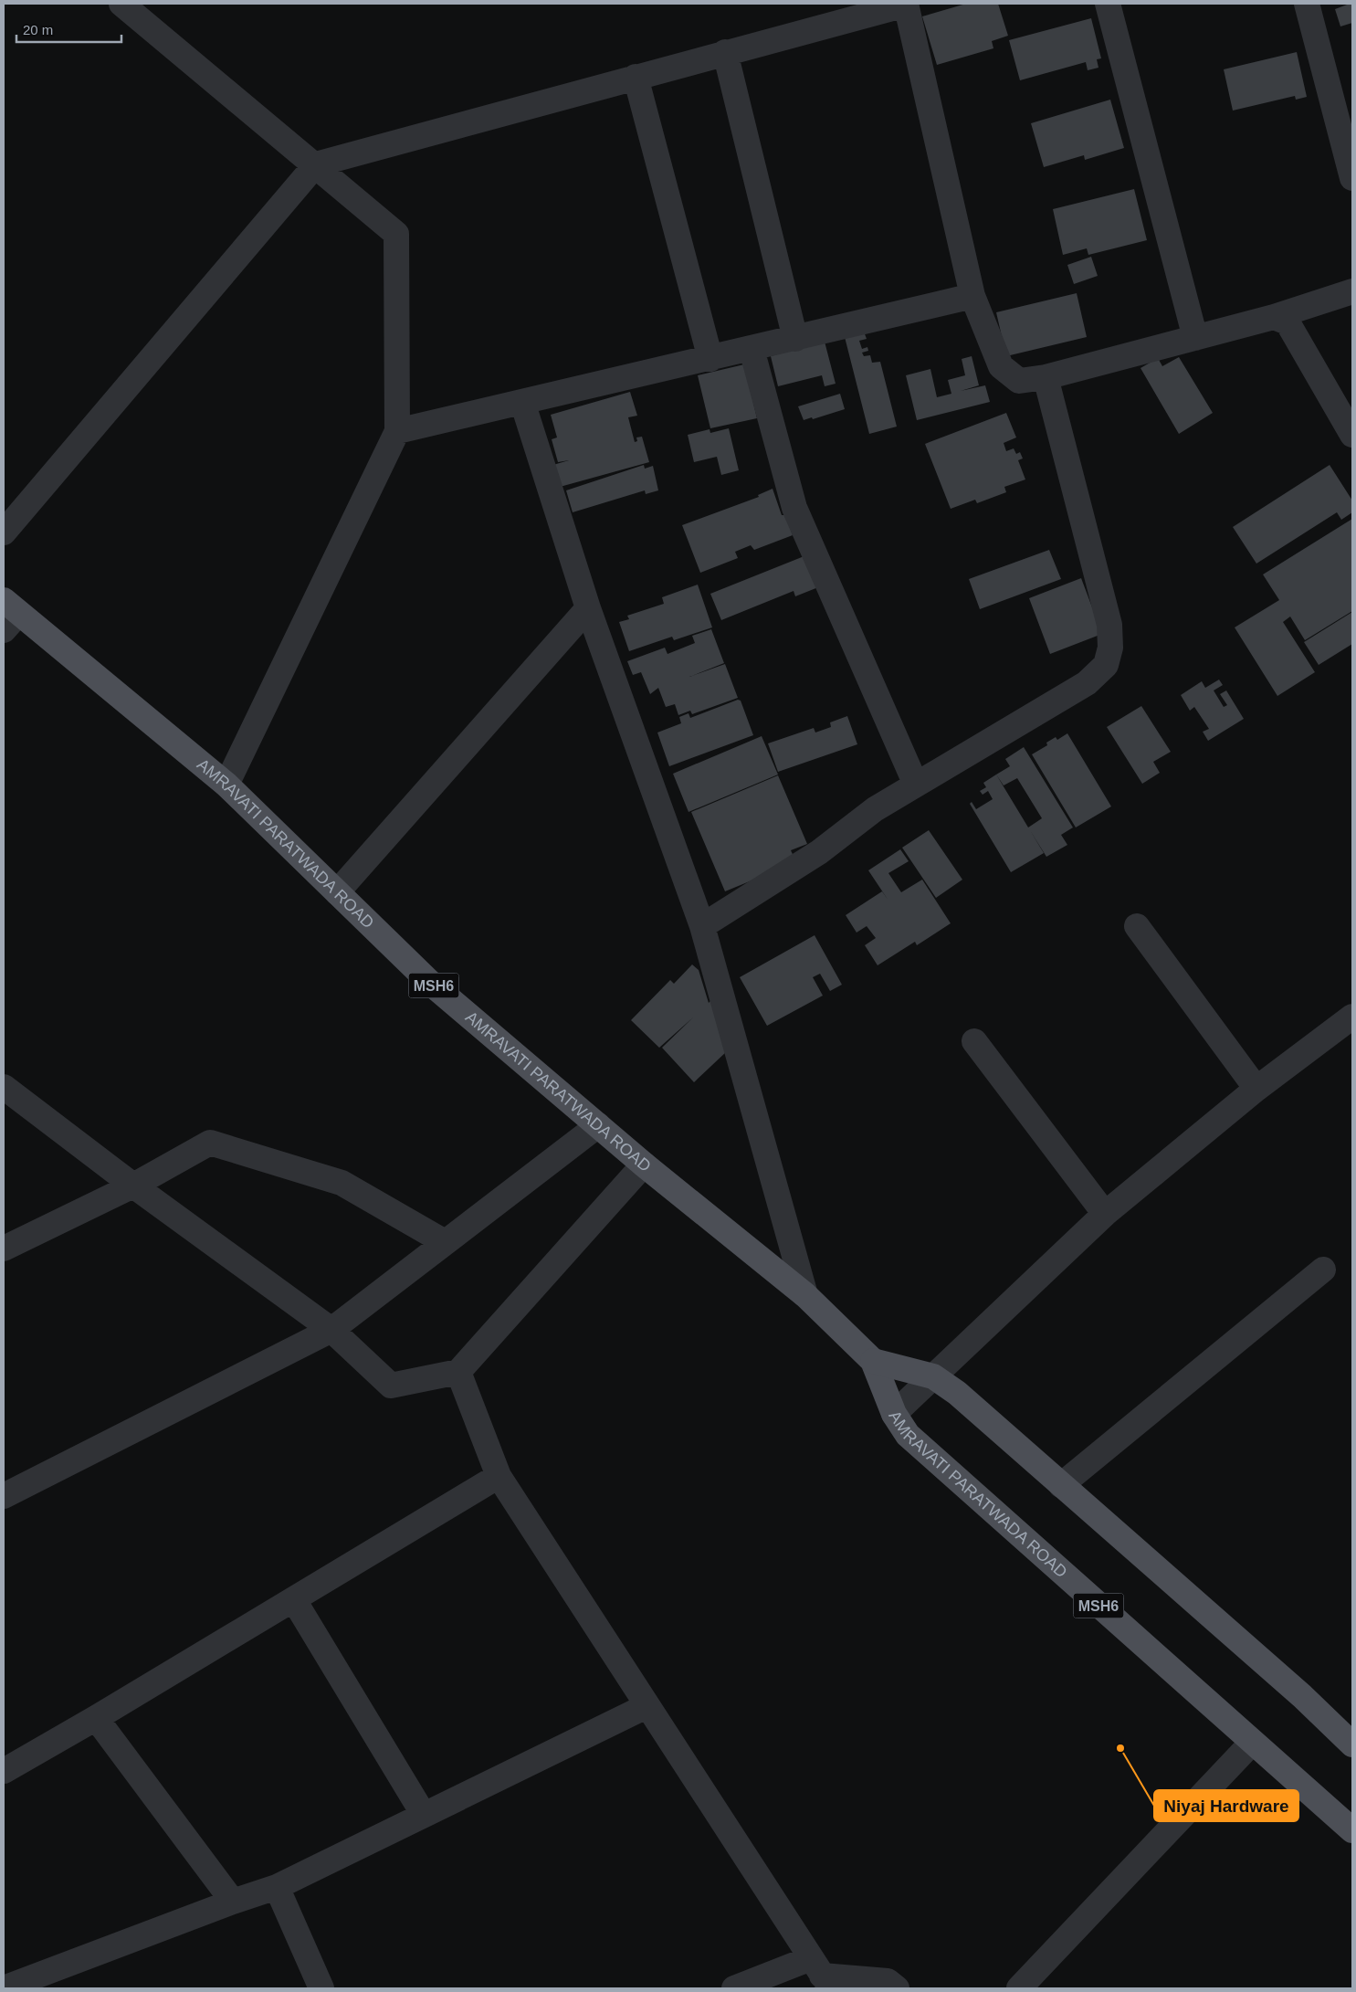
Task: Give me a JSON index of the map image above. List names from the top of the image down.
{
  "streets": {
    "main road": ["AMRAVATI PARATWADA ROAD", "MSH6"]
  },
  "places": ["Niyaj Hardware"],
  "scale_bar": "20 m"
}
